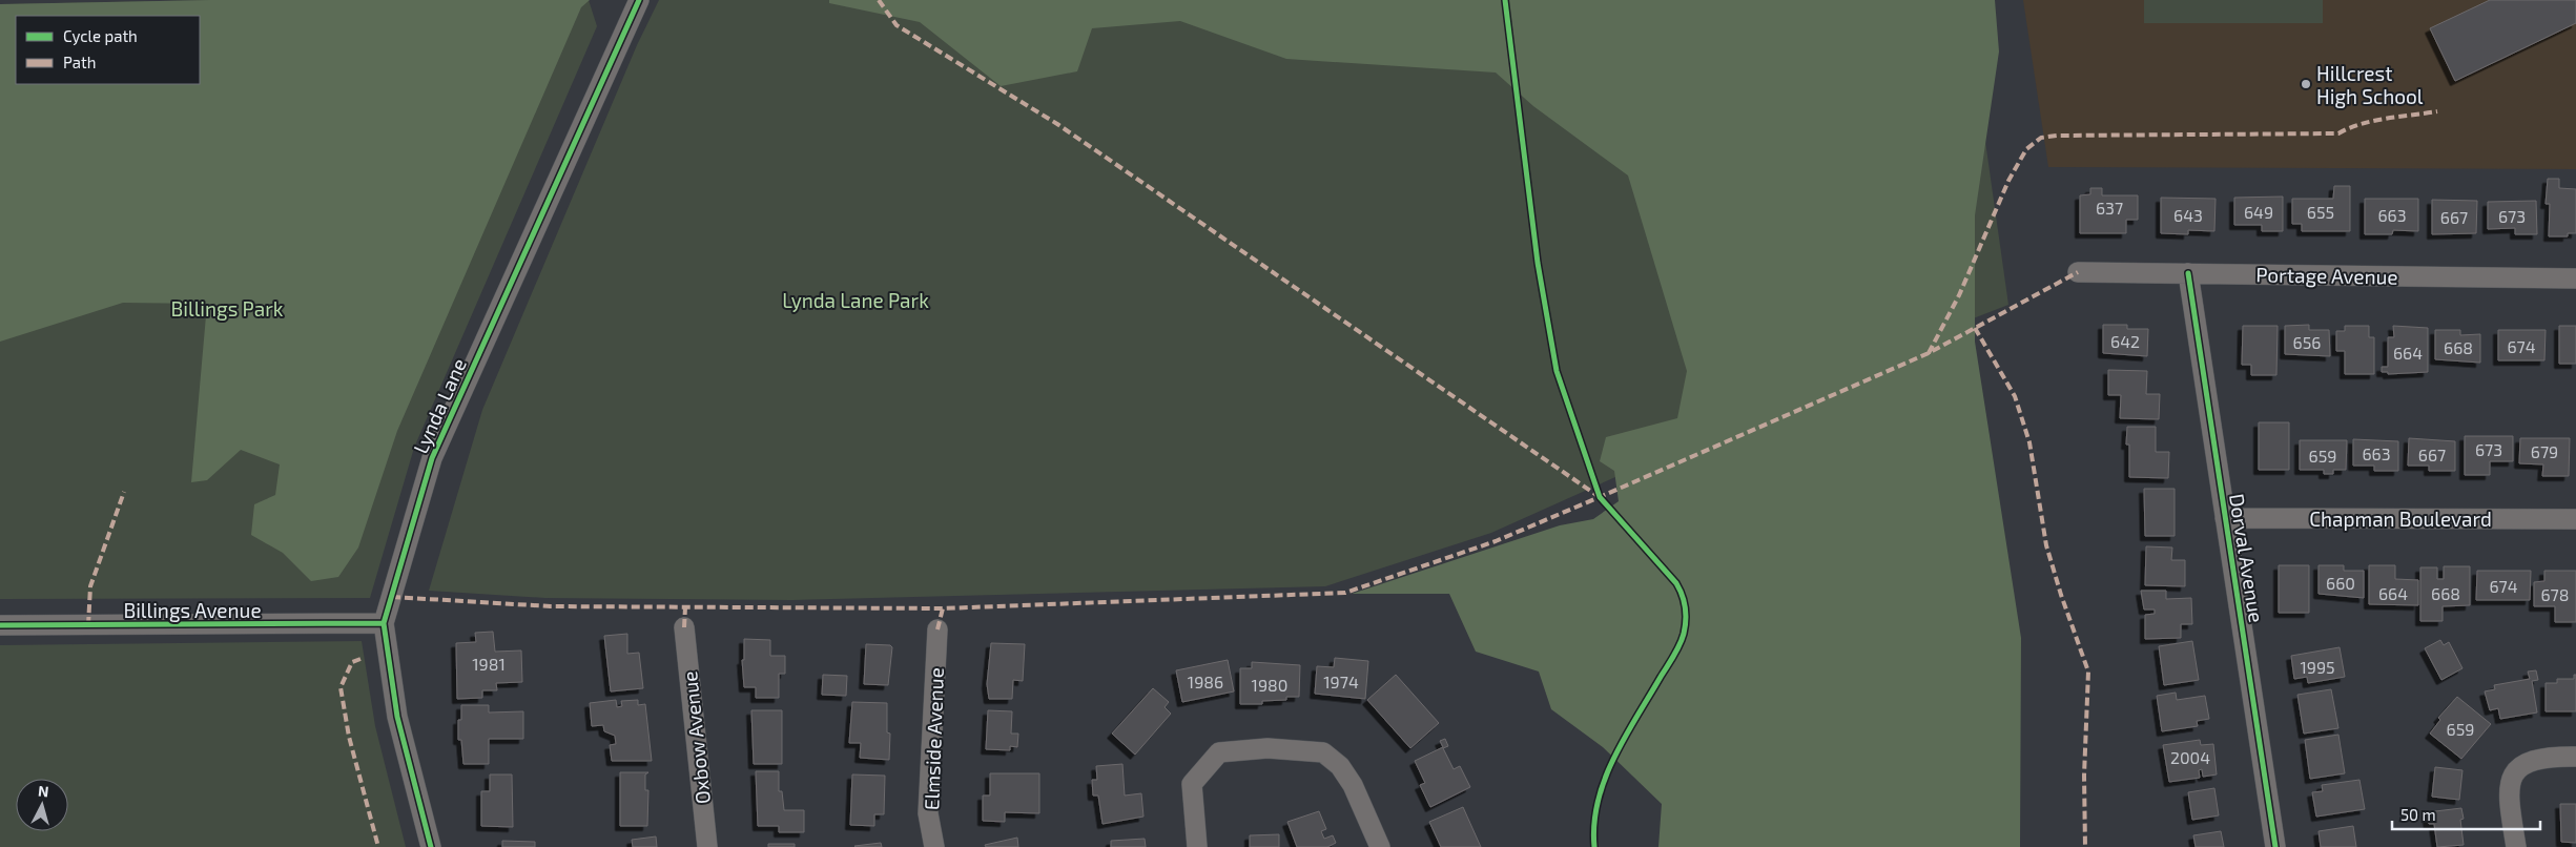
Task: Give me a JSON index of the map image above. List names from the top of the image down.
{
  "streets": {
    "street": [
      "Portage Avenue",
      "Lynda Lane",
      "Chapman Boulevard",
      "Dorval Avenue",
      "Billings Avenue",
      "Oxbow Avenue",
      "Elmside Avenue"
    ]
  },
  "crossings": [
    ["Portage Avenue", "Dorval Avenue"],
    ["Lynda Lane", "Billings Avenue"],
    ["Chapman Boulevard", "Dorval Avenue"]
  ],
  "parks": ["Lynda Lane Park", "Billings Park"],
  "places": ["Hillcrest High School"],
  "house_numbers": [
    "637",
    "649",
    "655",
    "643",
    "663",
    "673",
    "667",
    "642",
    "656",
    "674",
    "668",
    "664",
    "673",
    "679",
    "663",
    "667",
    "659",
    "660",
    "674",
    "664",
    "668",
    "678",
    "1981",
    "1995",
    "1986",
    "1974",
    "1980",
    "659",
    "2004"
  ],
  "legend": ["Cycle path", "Path"],
  "scale_bar": "50 m",
  "north": "top"
}
